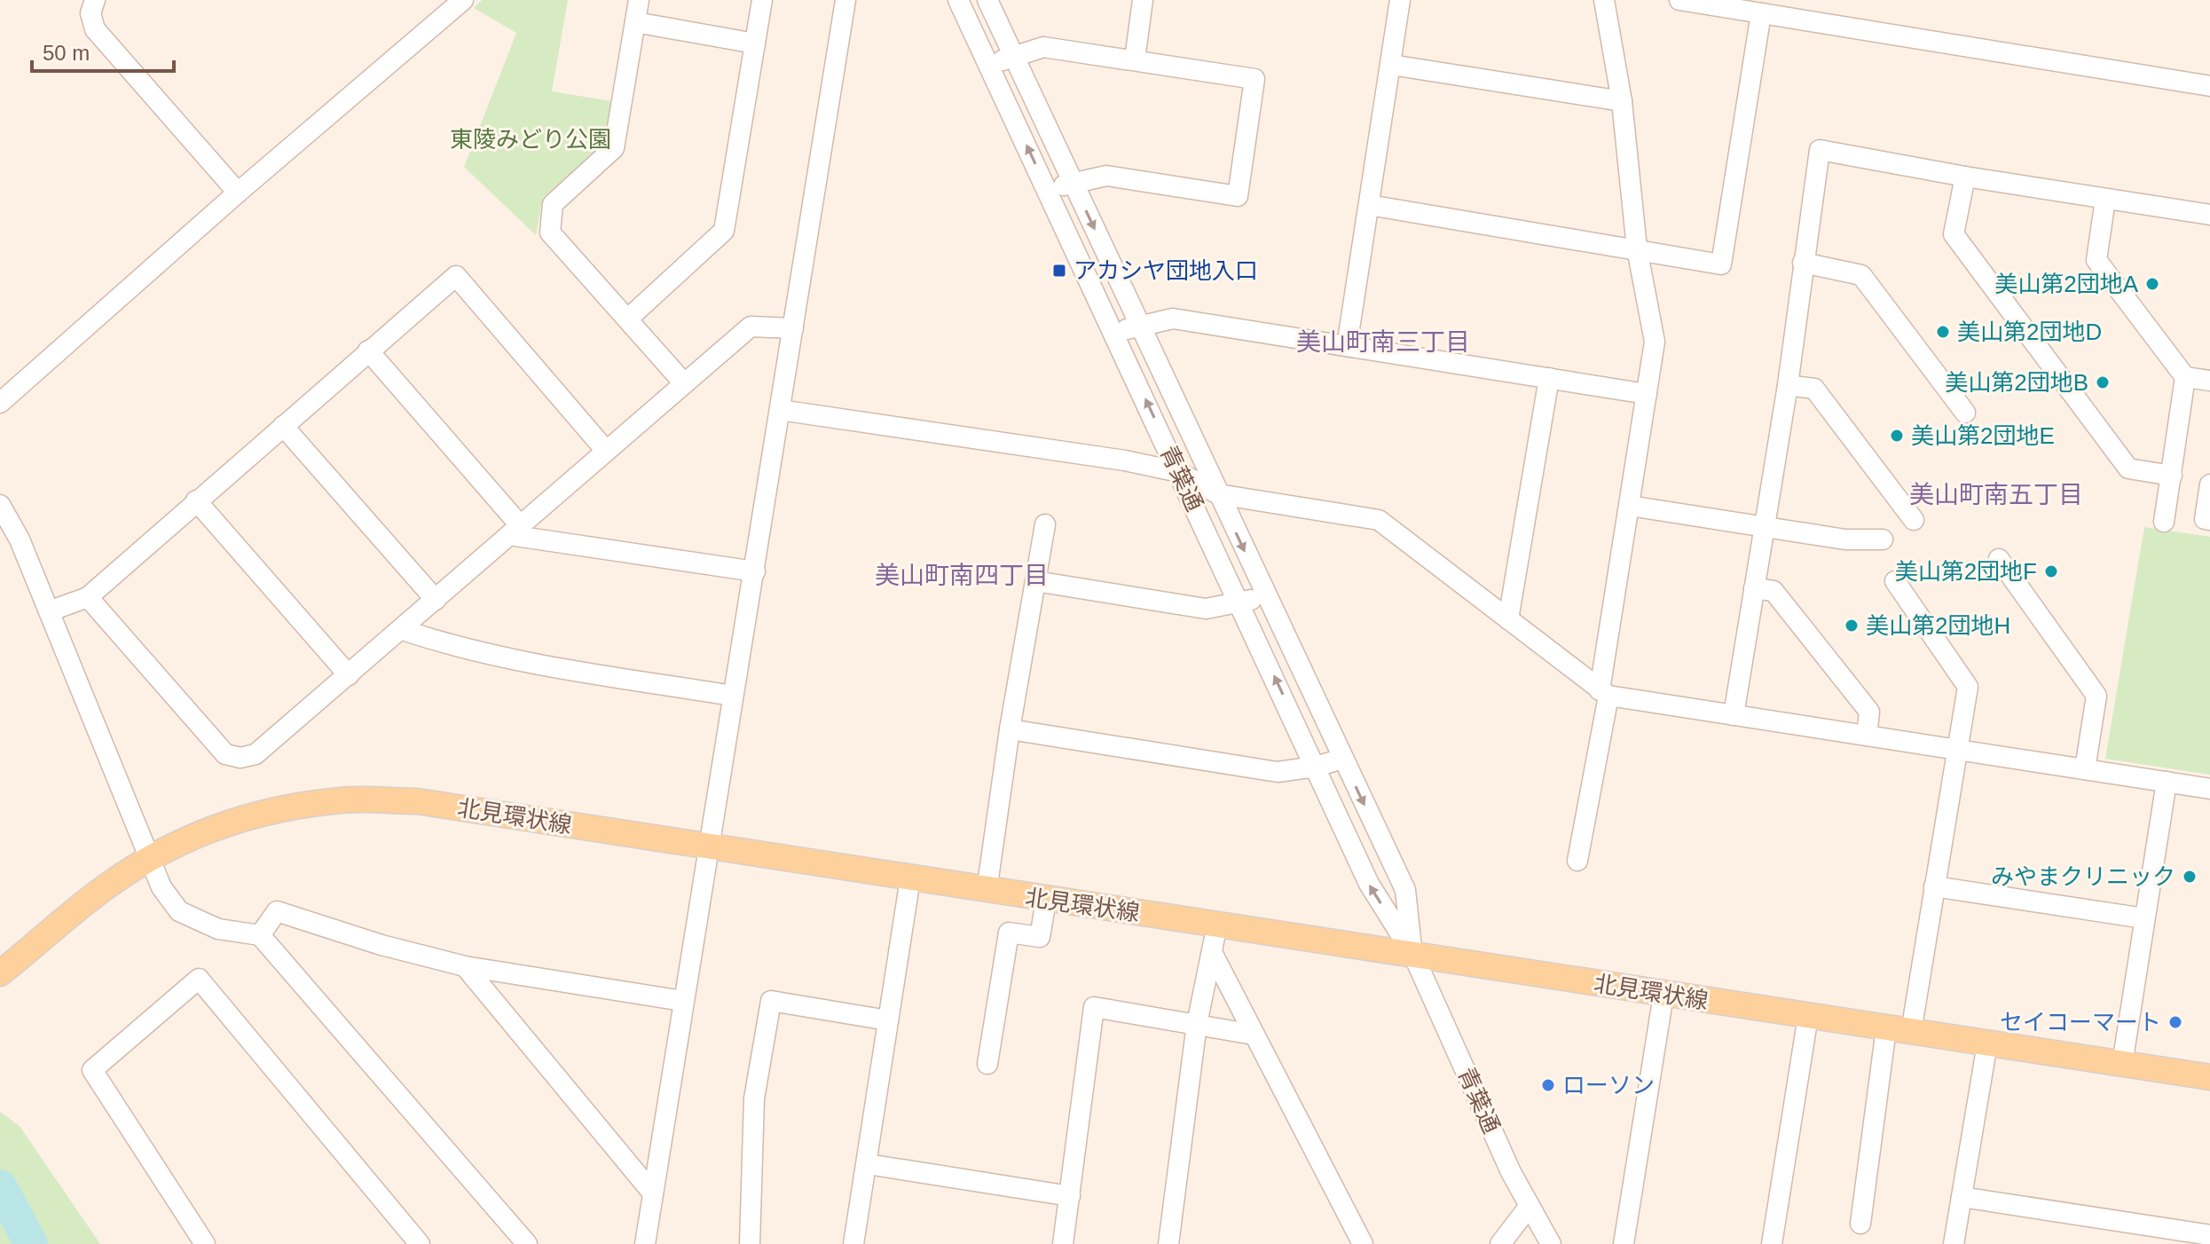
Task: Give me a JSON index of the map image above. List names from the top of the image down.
{
  "streets": {
    "main road": ["北見環状線"],
    "street": ["青葉通"]
  },
  "crossings": [
    ["青葉通", "北見環状線"]
  ],
  "districts": ["美山町南三丁目", "美山町南五丁目", "美山町南四丁目"],
  "parks": ["東陵みどり公園"],
  "places": {
    "transit": ["アカシヤ団地入口"],
    "other": [
      "美山第2団地A",
      "美山第2団地D",
      "美山第2団地B",
      "美山第2団地E",
      "美山第2団地F",
      "美山第2団地H",
      "みやまクリニック",
      "セイコーマート",
      "ローソン"
    ]
  },
  "scale_bar": "50 m"
}
